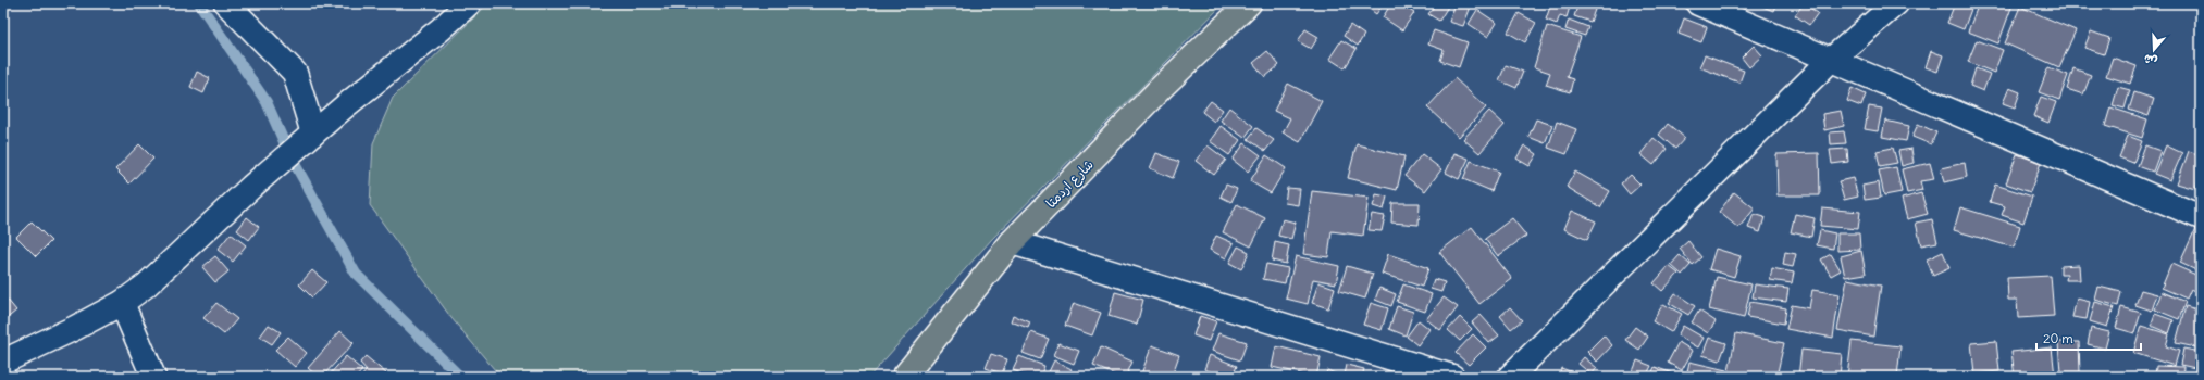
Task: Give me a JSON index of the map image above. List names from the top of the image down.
{
  "streets": {
    "main road": ["شارع اردمتا"]
  },
  "scale_bar": "20 m",
  "north": "bottom"
}
